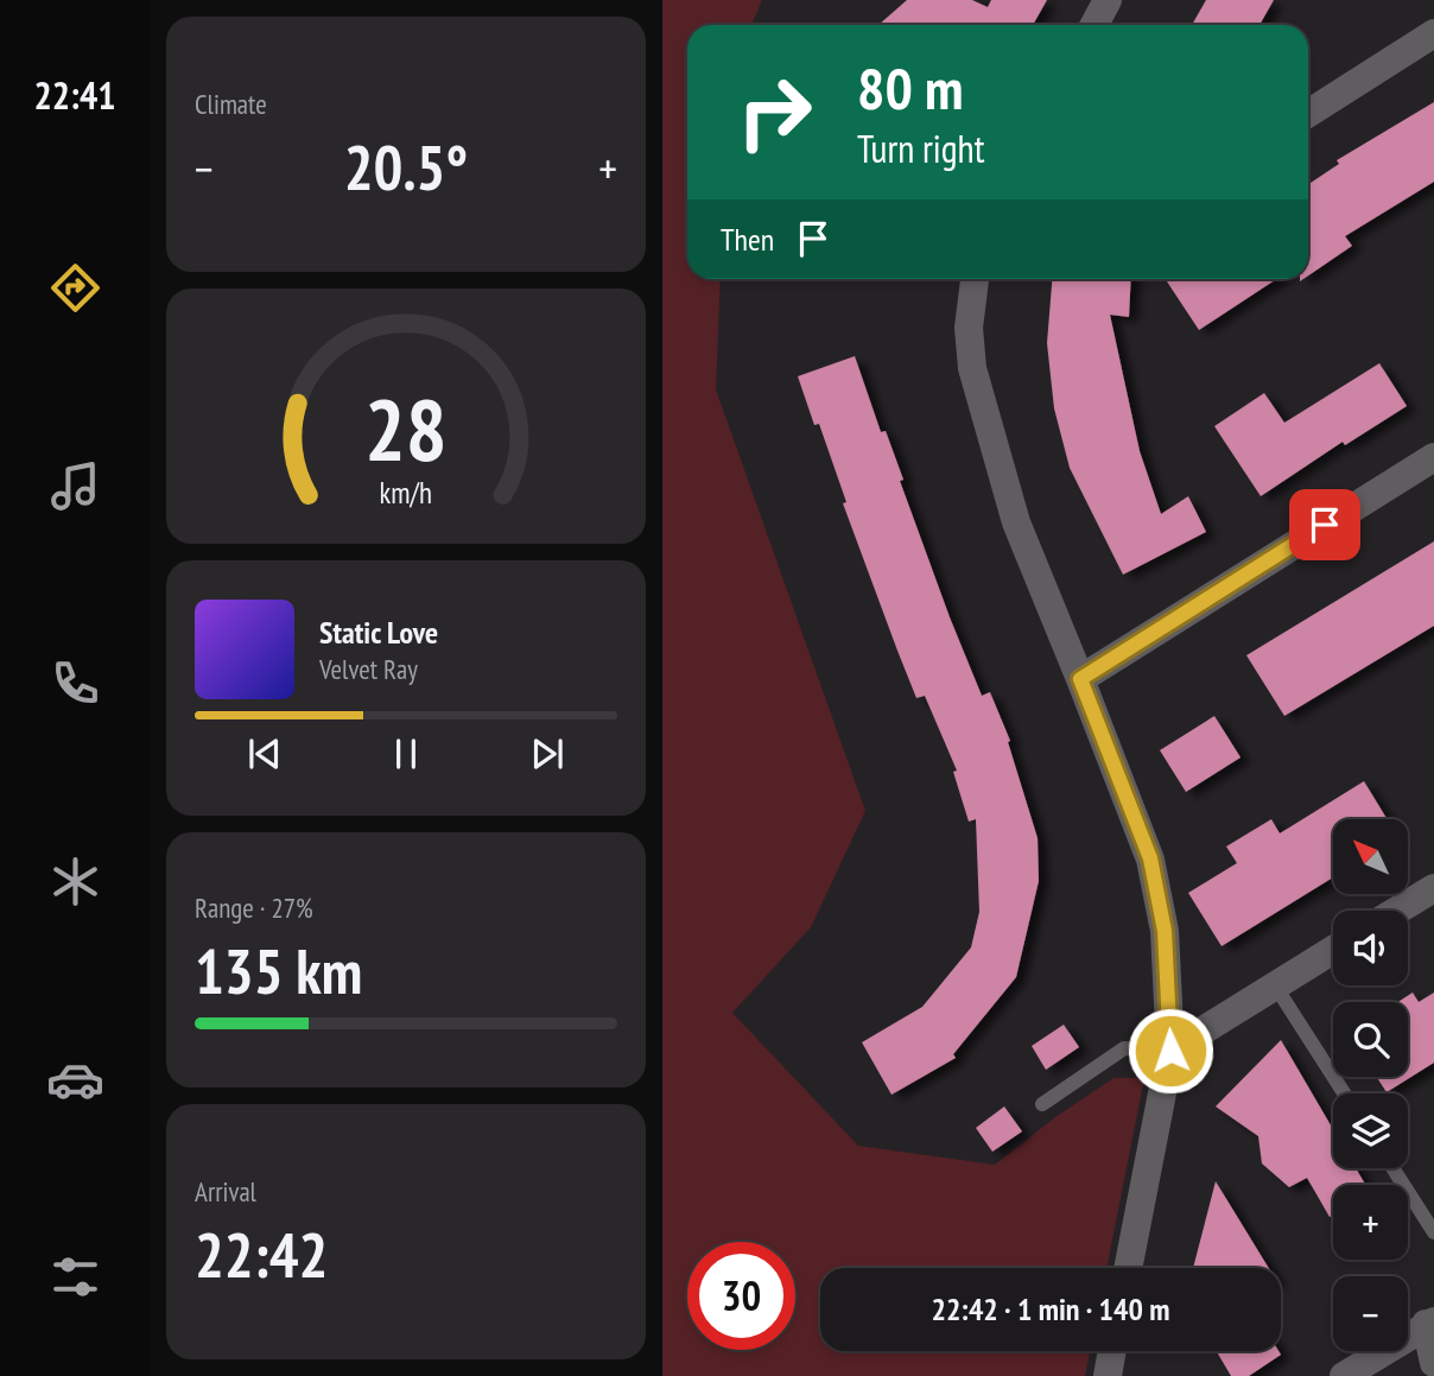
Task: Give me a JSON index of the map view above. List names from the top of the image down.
{
  "north": "top left",
  "page": {
    "tabs": "22:41",
    "tile": [
      "Climate",
      ["Range · 27%", "135 km"],
      ["Arrival", "22:42"]
    ],
    "turn": ["80 m", "Turn right"],
    "heat": ["−", "20.5°", "+"],
    "then": "Then",
    "song": ["Static Love", "Velvet Ray"],
    "map_buttons": ["+", "−"],
    "limit": "30",
    "trip": "22:42 · 1 min · 140 m",
    "gauge": ["28", "km/h"]
  }
}
